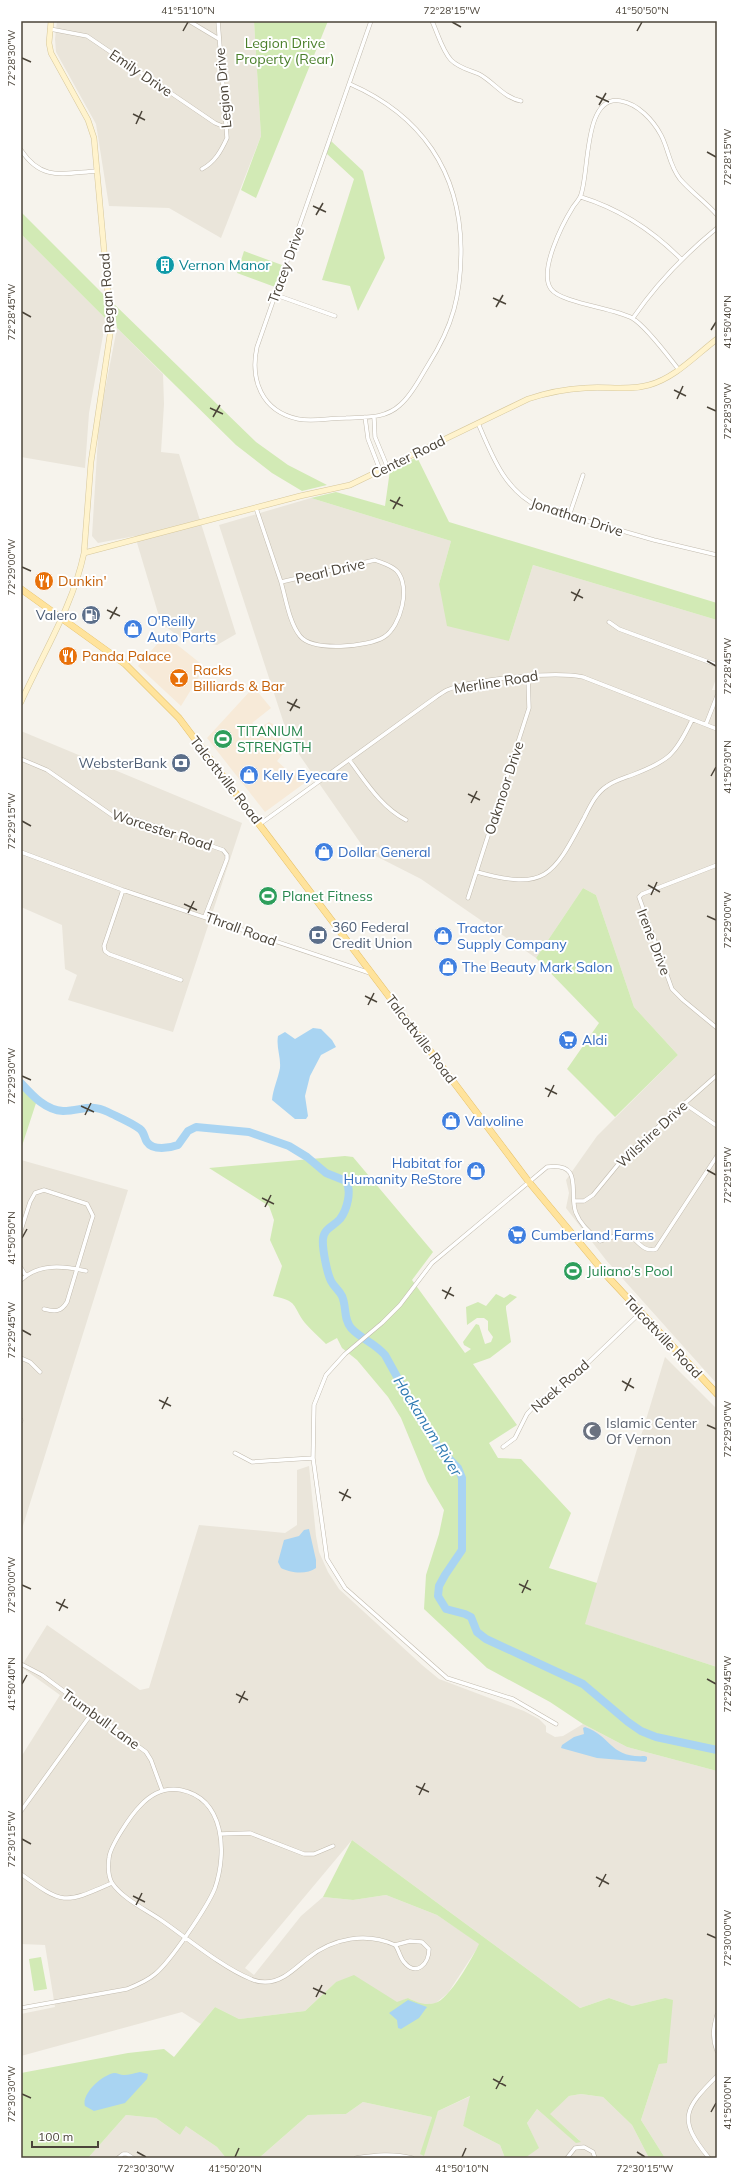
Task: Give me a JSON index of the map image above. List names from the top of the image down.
{
  "streets": {
    "main road": ["Talcottville Road"],
    "street": [
      "Emily Drive",
      "Legion Drive",
      "Tracey Drive",
      "Regan Road",
      "Center Road",
      "Jonathan Drive",
      "Pearl Drive",
      "Merline Road",
      "Oakmoor Drive",
      "Worcester Road",
      "Thrall Road",
      "Irene Drive",
      "Wilshire Drive",
      "Naek Road",
      "Trumbull Lane"
    ]
  },
  "crossings": [
    ["Emily Drive", "Legion Drive"],
    ["Emily Drive", "Regan Road"],
    ["Regan Road", "Center Road"],
    ["Regan Road", "Talcottville Road"],
    ["Center Road", "Jonathan Drive"],
    ["Center Road", "Pearl Drive"],
    ["Merline Road", "Talcottville Road"],
    ["Merline Road", "Oakmoor Drive"],
    ["Talcottville Road", "Thrall Road"],
    ["Talcottville Road", "Naek Road"],
    ["Worcester Road", "Thrall Road"]
  ],
  "water": ["Hockanum River"],
  "parks": ["Legion Drive Property (Rear)"],
  "places": {
    "building": ["Vernon Manor"],
    "restaurant": ["Dunkin'", "Panda Palace"],
    "fuel station": ["Valero"],
    "shop": [
      "O'Reilly Auto Parts",
      "Kelly Eyecare",
      "Dollar General",
      "Tractor Supply Company",
      "The Beauty Mark Salon",
      "Valvoline",
      "Habitat for Humanity ReStore"
    ],
    "bar": ["Racks Billiards & Bar"],
    "sports": ["TITANIUM STRENGTH", "Planet Fitness", "Juliano's Pool"],
    "bank": ["WebsterBank", "360 Federal Credit Union"],
    "supermarket": ["Aldi", "Cumberland Farms"],
    "mosque": ["Islamic Center Of Vernon"]
  },
  "scale_bar": "100 m",
  "coordinates": [
    "41°51'10\"N",
    "72°28'15\"W",
    "41°50'50\"N",
    "72°28'30\"W",
    "72°28'45\"W",
    "41°50'40\"N",
    "72°29'00\"W",
    "41°50'30\"N",
    "72°29'15\"W",
    "72°29'30\"W",
    "72°29'45\"W",
    "72°30'00\"W",
    "72°30'15\"W",
    "72°30'30\"W",
    "41°50'00\"N",
    "41°50'20\"N",
    "41°50'10\"N"
  ]
}
